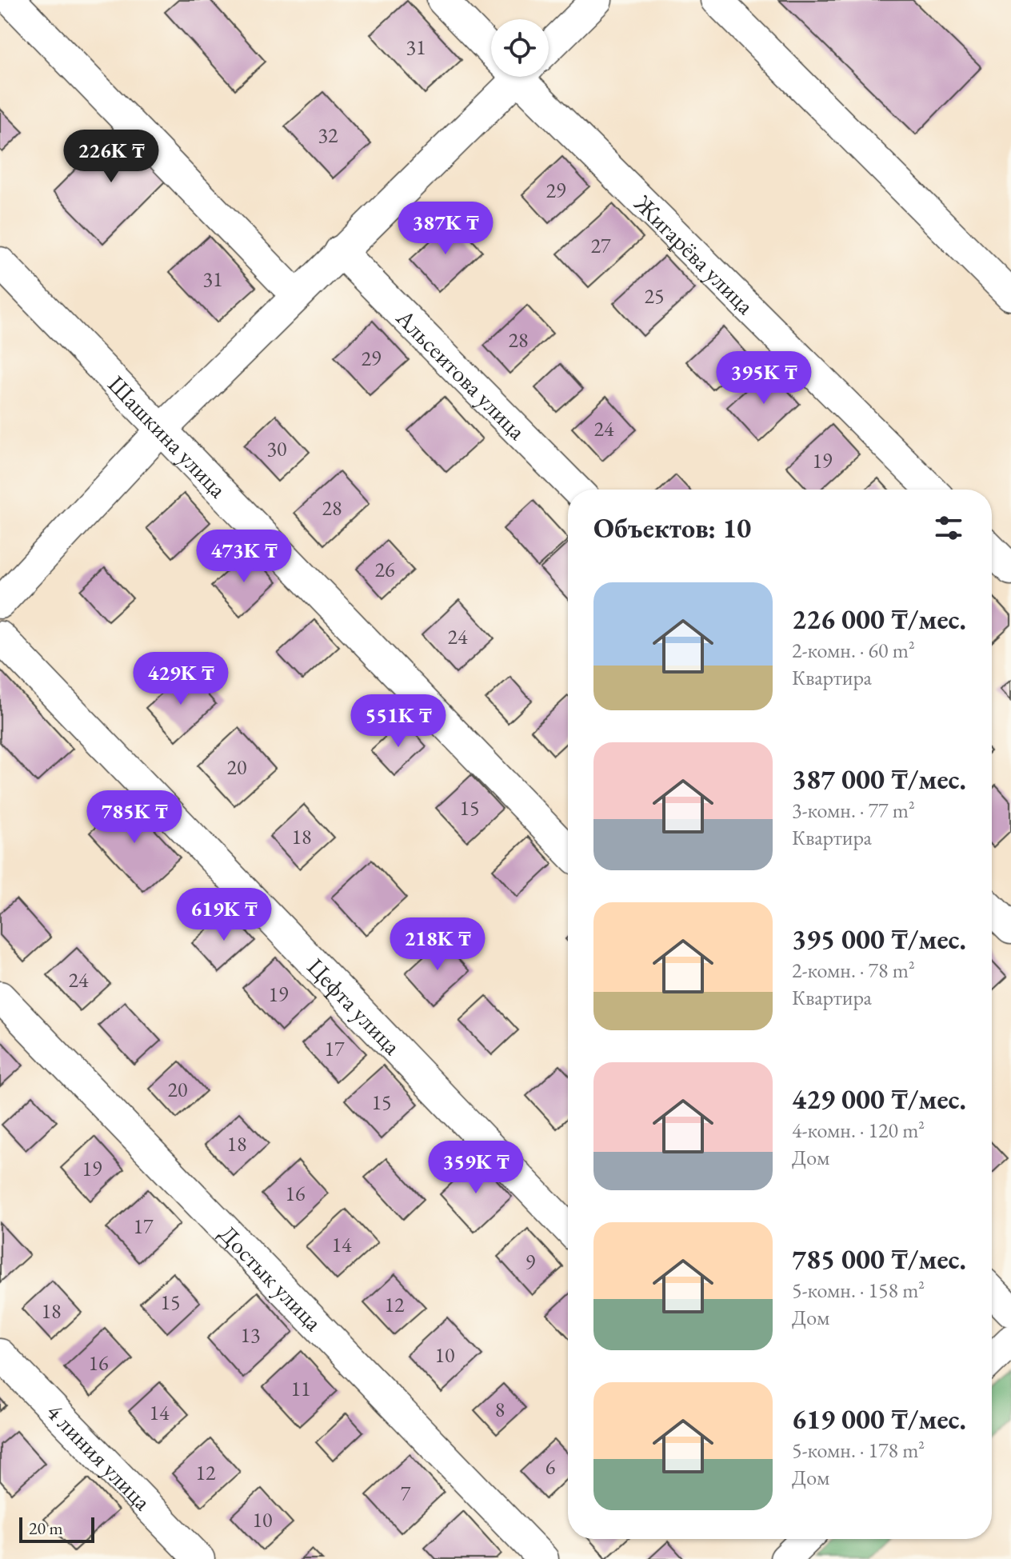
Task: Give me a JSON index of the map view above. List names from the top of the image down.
{
  "streets": {
    "street": [
      "Жигарёва улица",
      "Альсеитова улица",
      "Шашкина улица",
      "Цефта улица",
      "Достык улица",
      "4 линия улица"
    ]
  },
  "house_numbers": [
    "31",
    "32",
    "29",
    "27",
    "31",
    "25",
    "28",
    "29",
    "24",
    "30",
    "19",
    "28",
    "26",
    "24",
    "20",
    "15",
    "18",
    "24",
    "19",
    "17",
    "20",
    "15",
    "18",
    "19",
    "16",
    "17",
    "14",
    "9",
    "15",
    "12",
    "18",
    "13",
    "10",
    "16",
    "11",
    "8",
    "14",
    "6",
    "12",
    "7",
    "10"
  ],
  "scale_bar": "20 m",
  "page": {
    "price": [
      "226K ₸",
      "387K ₸",
      "395K ₸",
      "473K ₸",
      "429K ₸",
      "551K ₸",
      "785K ₸",
      "619K ₸",
      "218K ₸",
      "359K ₸"
    ],
    "heading": "Объектов: 10",
    "list": [
      {
        "name": "226 000 ₸/мес.",
        "note": "2-комн. · 60 m² · Квартира"
      },
      {
        "name": "387 000 ₸/мес.",
        "note": "3-комн. · 77 m² · Квартира"
      },
      {
        "name": "395 000 ₸/мес.",
        "note": "2-комн. · 78 m² · Квартира"
      },
      {
        "name": "429 000 ₸/мес.",
        "note": "4-комн. · 120 m² · Дом"
      },
      {
        "name": "785 000 ₸/мес.",
        "note": "5-комн. · 158 m² · Дом"
      },
      {
        "name": "619 000 ₸/мес.",
        "note": "5-комн. · 178 m² · Дом"
      }
    ],
    "scale": "20 m"
  }
}
